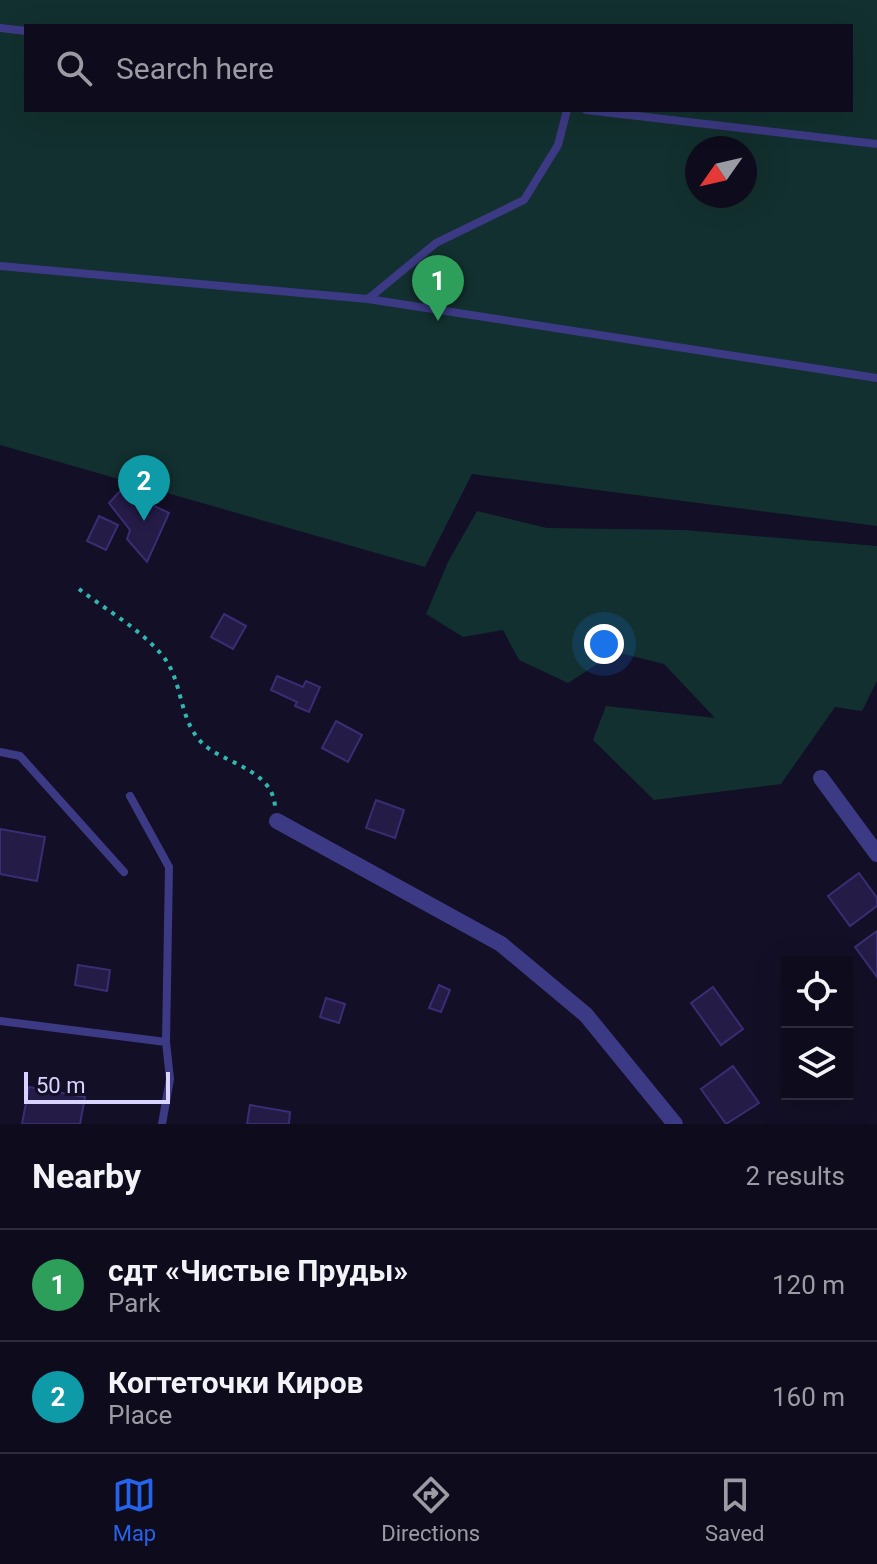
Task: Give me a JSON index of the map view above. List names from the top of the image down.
{
  "scale_bar": "50 m",
  "north": "bottom left",
  "page": {
    "search": "Search here",
    "pins": ["1", "2"],
    "scale": "50 m",
    "heading": ["Nearby", "2 results"],
    "list": [
      {
        "mark": "1",
        "name": "сдт «Чистые Пруды»",
        "note": "Park",
        "value": "120 m"
      },
      {
        "mark": "2",
        "name": "Когтеточки Киров",
        "note": "Place",
        "value": "160 m"
      }
    ],
    "nav": ["Map", "Directions", "Saved"]
  }
}
